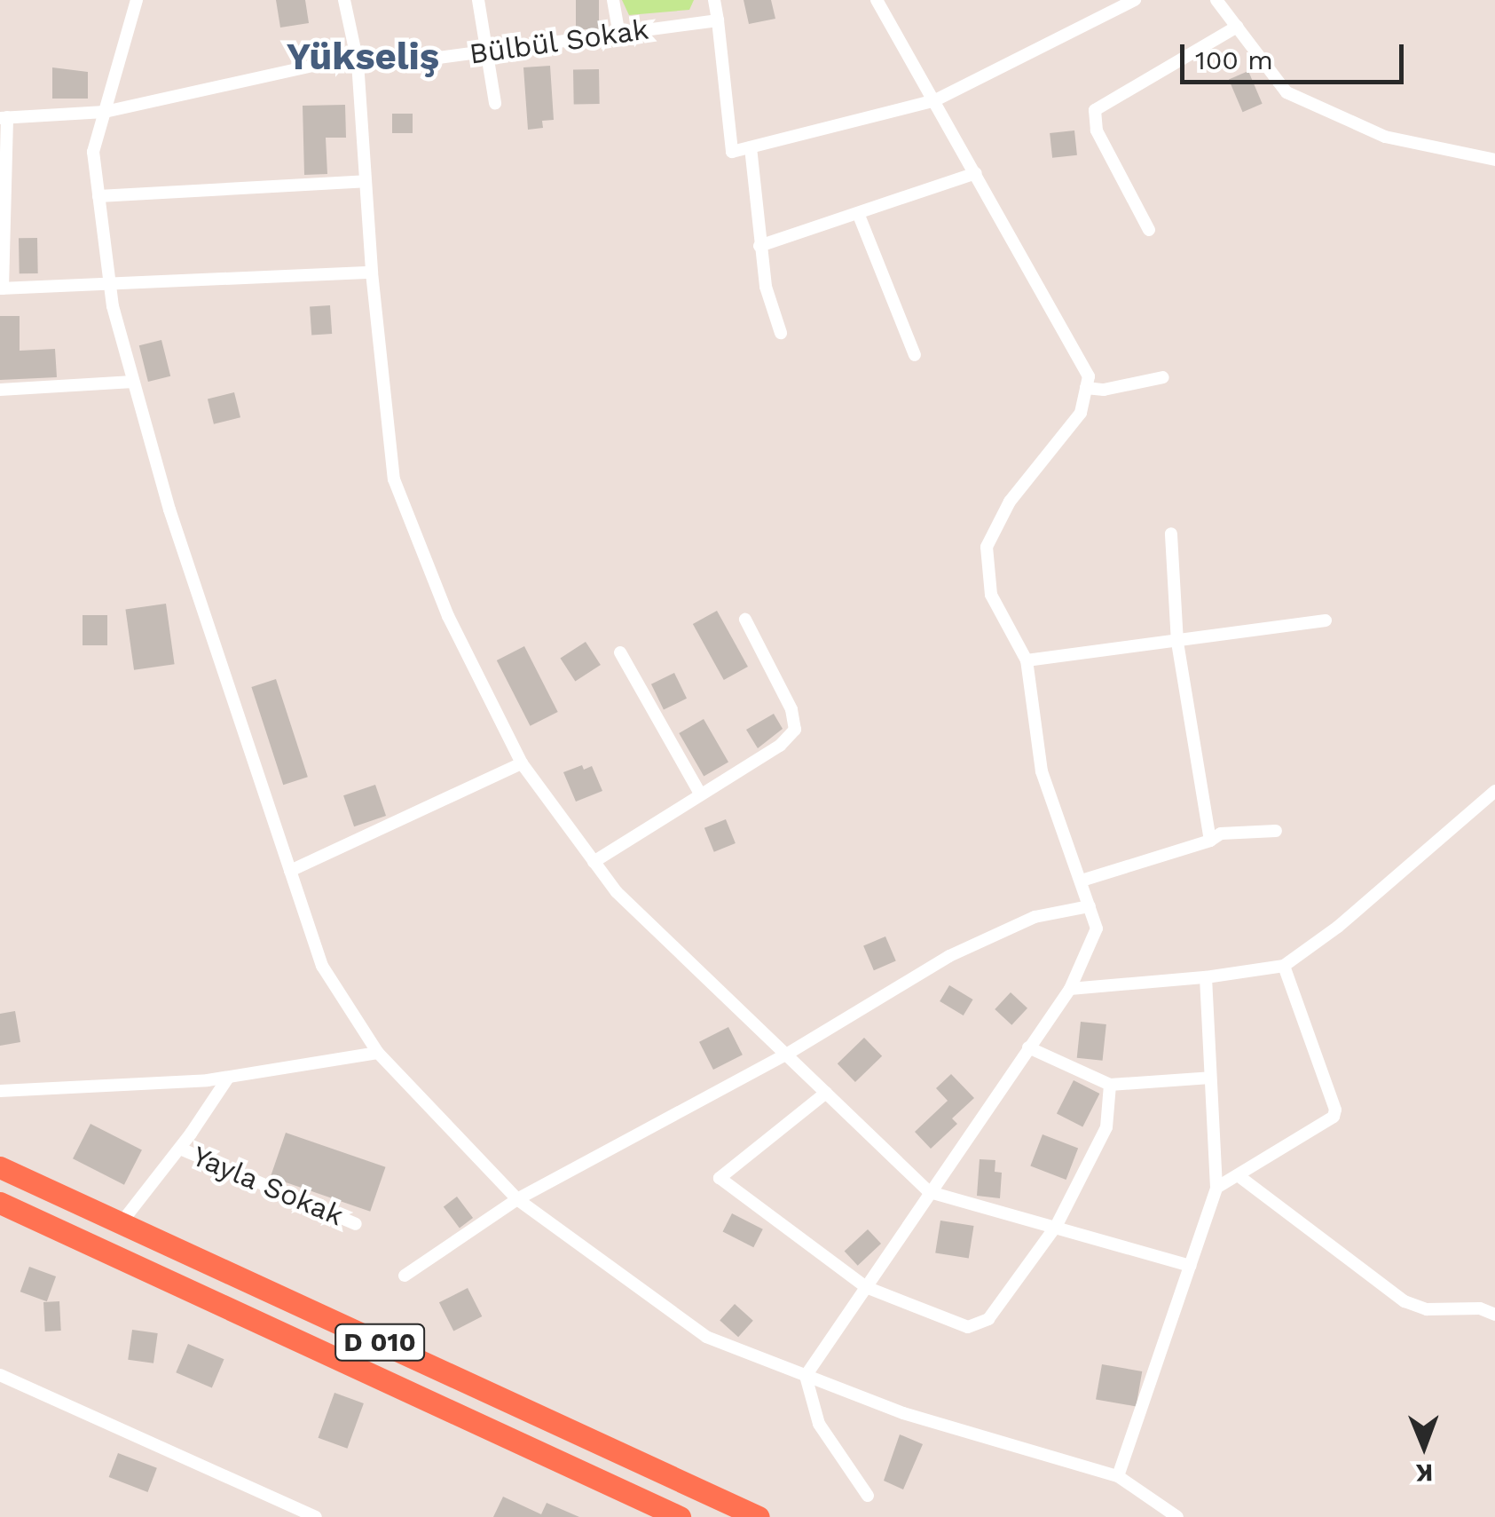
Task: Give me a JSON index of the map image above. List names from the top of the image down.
{
  "streets": {
    "highway": ["D 010"],
    "street": ["Bülbül Sokak", "Yayla Sokak"]
  },
  "districts": ["Yükseliş"],
  "scale_bar": "100 m",
  "north": "bottom"
}
